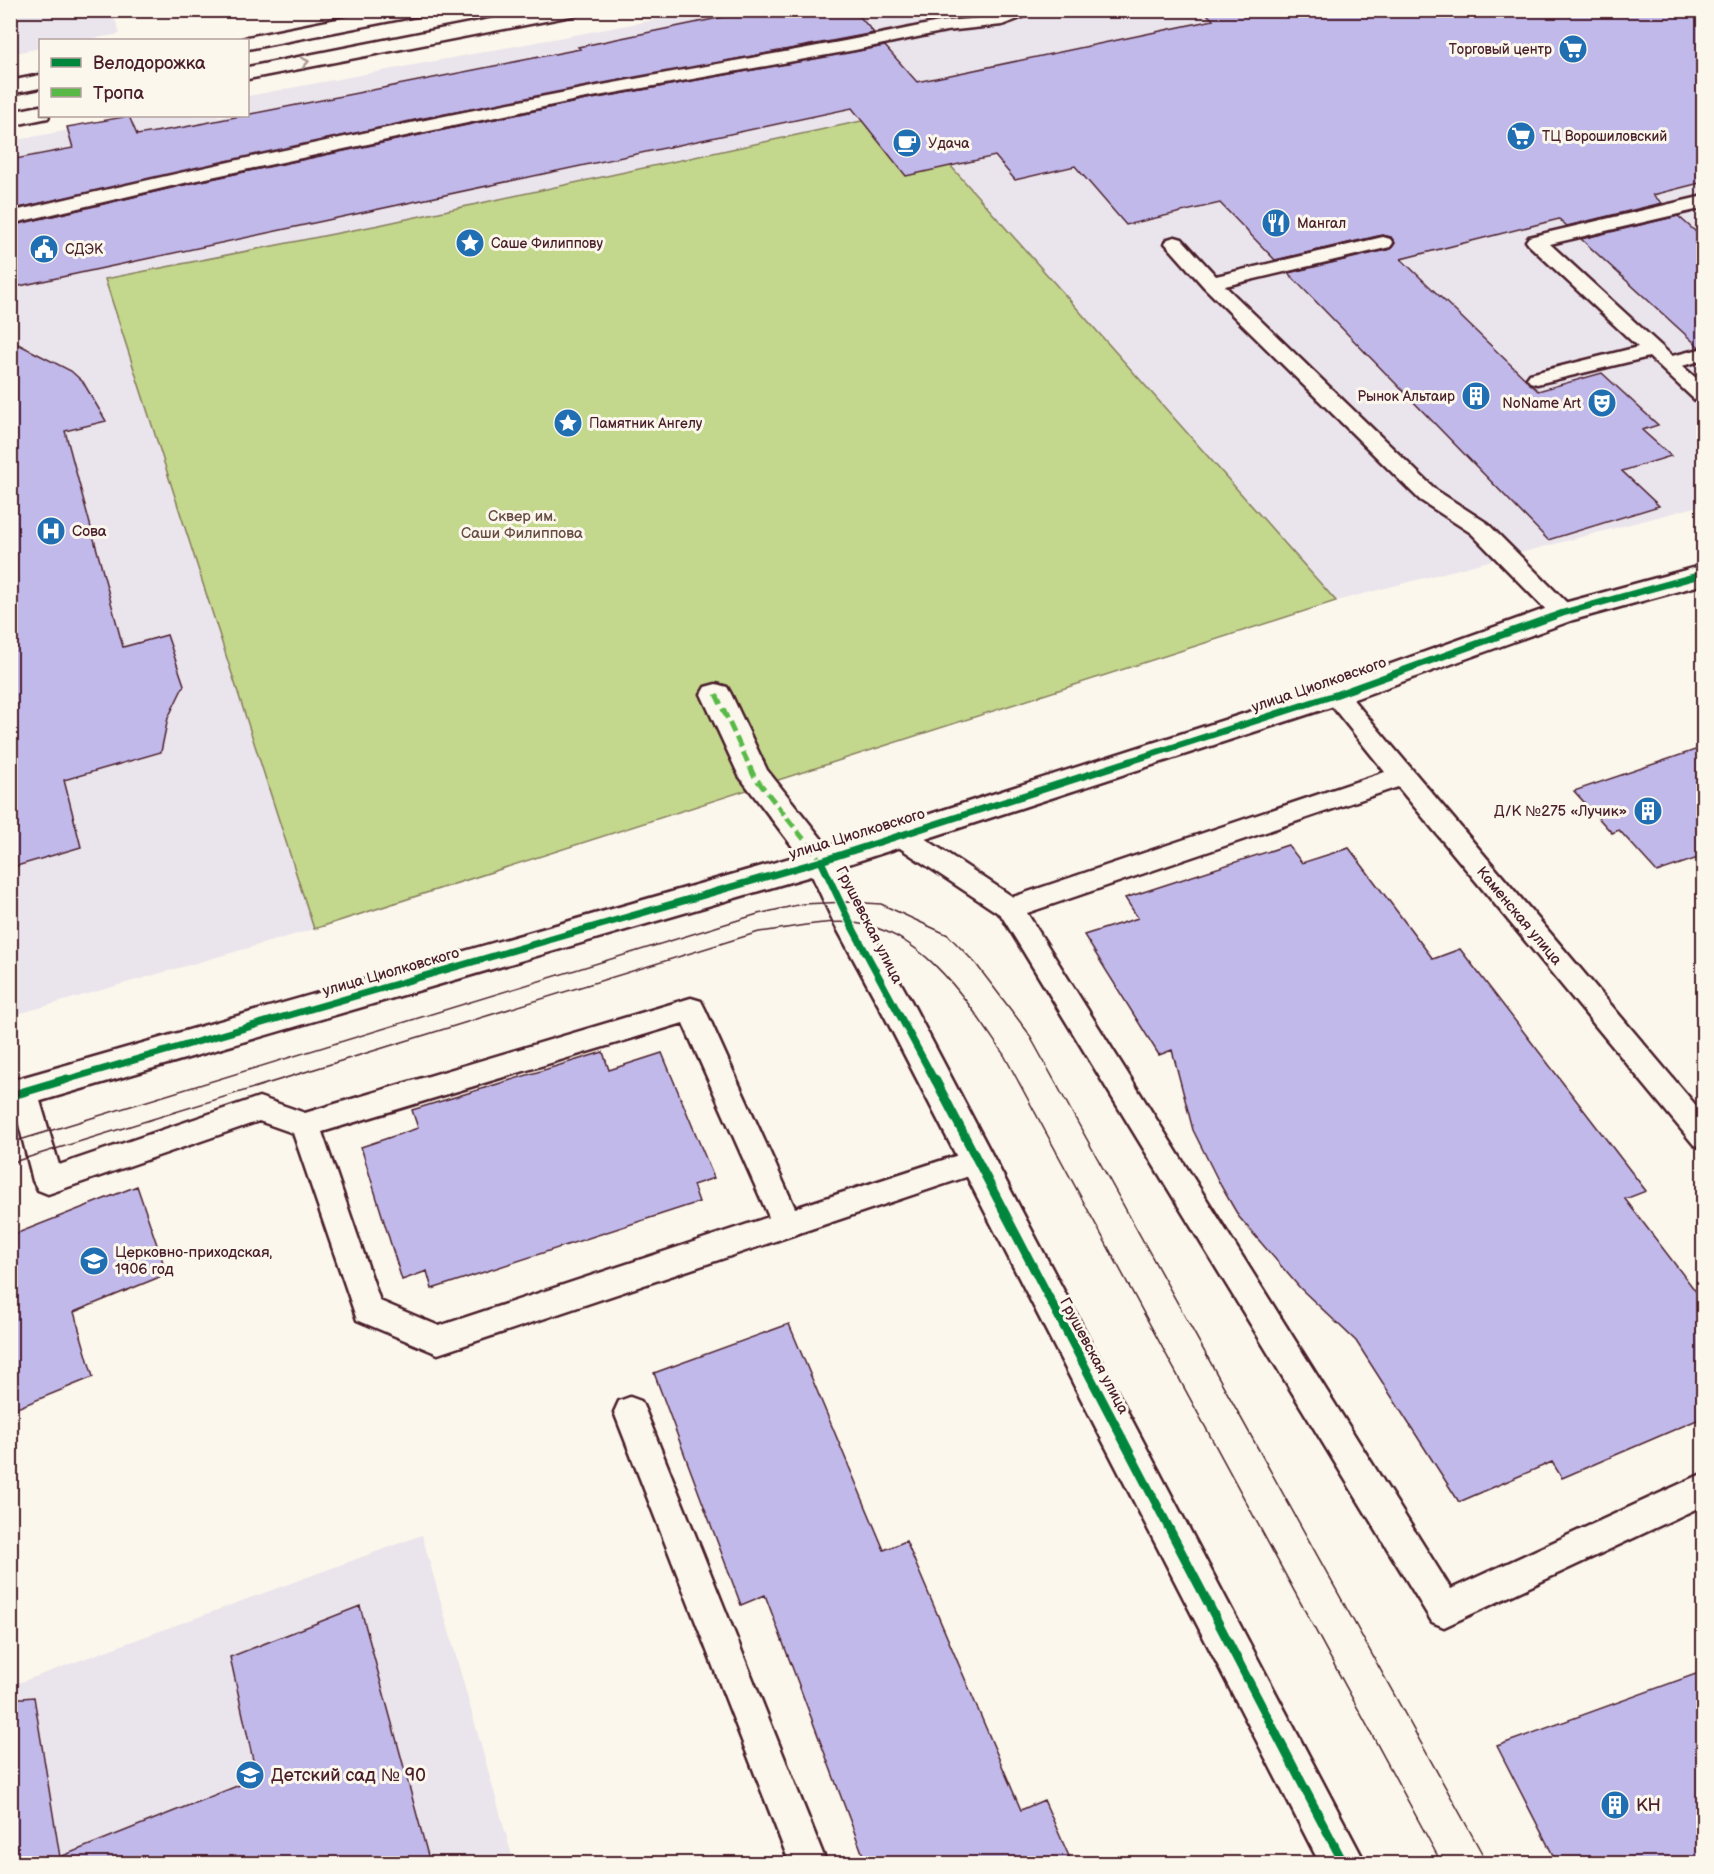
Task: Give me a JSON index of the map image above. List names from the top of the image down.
{
  "streets": {
    "street": ["улица Циолковского", "Грушевская улица"],
    "lane": ["Каменская улица"]
  },
  "crossings": [
    ["улица Циолковского", "Каменская улица"],
    ["улица Циолковского", "Грушевская улица"]
  ],
  "parks": ["Сквер им. Саши Филиппова"],
  "places": {
    "supermarket": ["Торговый центр", "ТЦ Ворошиловский"],
    "cafe": ["Удача"],
    "restaurant": ["Мангал"],
    "place": ["Саше Филиппову", "Памятник Ангелу"],
    "public building": ["СДЭК"],
    "building": ["Рынок Альтаир", "Д/К №275 «Лучик»", "КН"],
    "theatre": ["NoName Art"],
    "hospital": ["Сова"],
    "school or university": ["Церковно-приходская, 1906 год", "Детский сад № 90"]
  },
  "legend": ["Велодорожка", "Тропа"]
}
